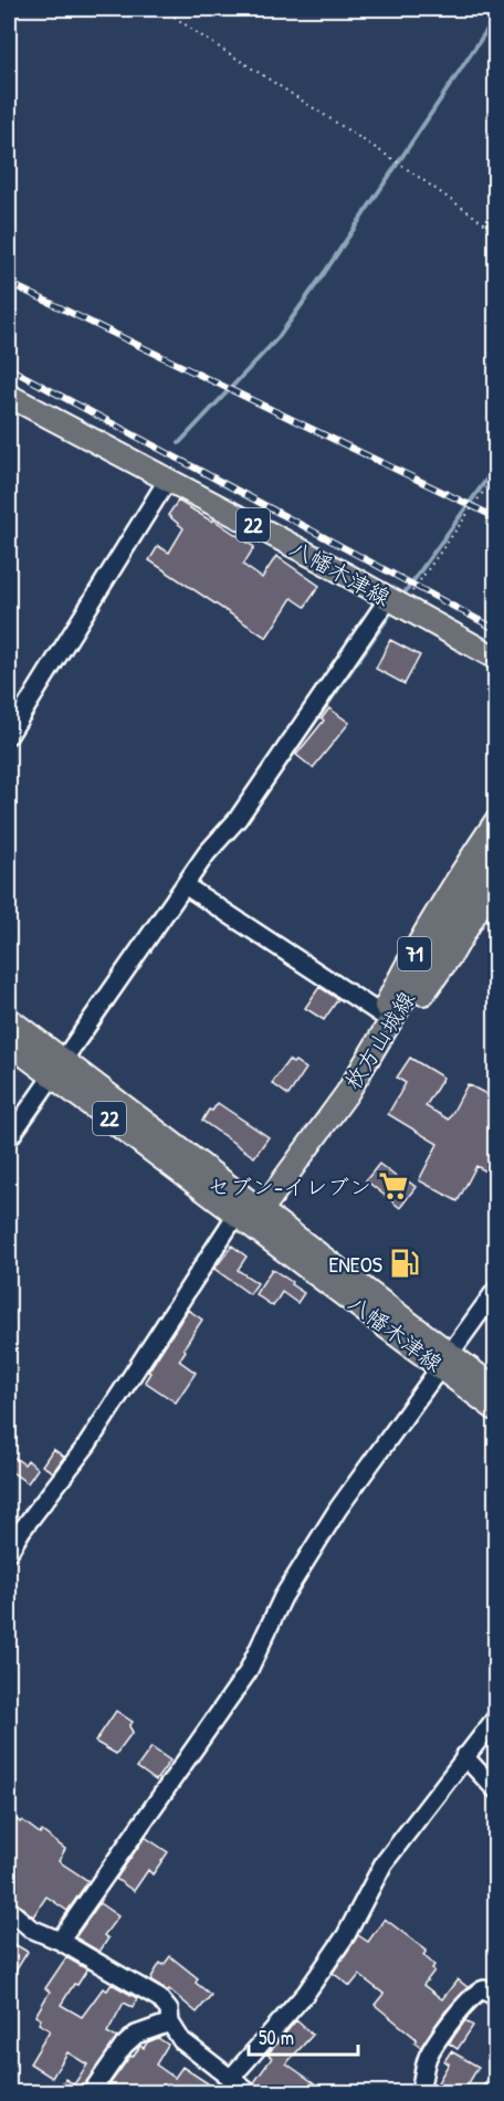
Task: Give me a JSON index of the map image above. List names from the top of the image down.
{
  "streets": {
    "main road": [
      "22",
      "八幡木津線",
      "71",
      "枚方山城線"
    ]
  },
  "crossings": [
    ["八幡木津線", "枚方山城線"],
    ["71", "枚方山城線"]
  ],
  "places": {
    "supermarket": ["セブン-イレブン"],
    "fuel station": ["ENEOS"]
  },
  "scale_bar": "50 m"
}
